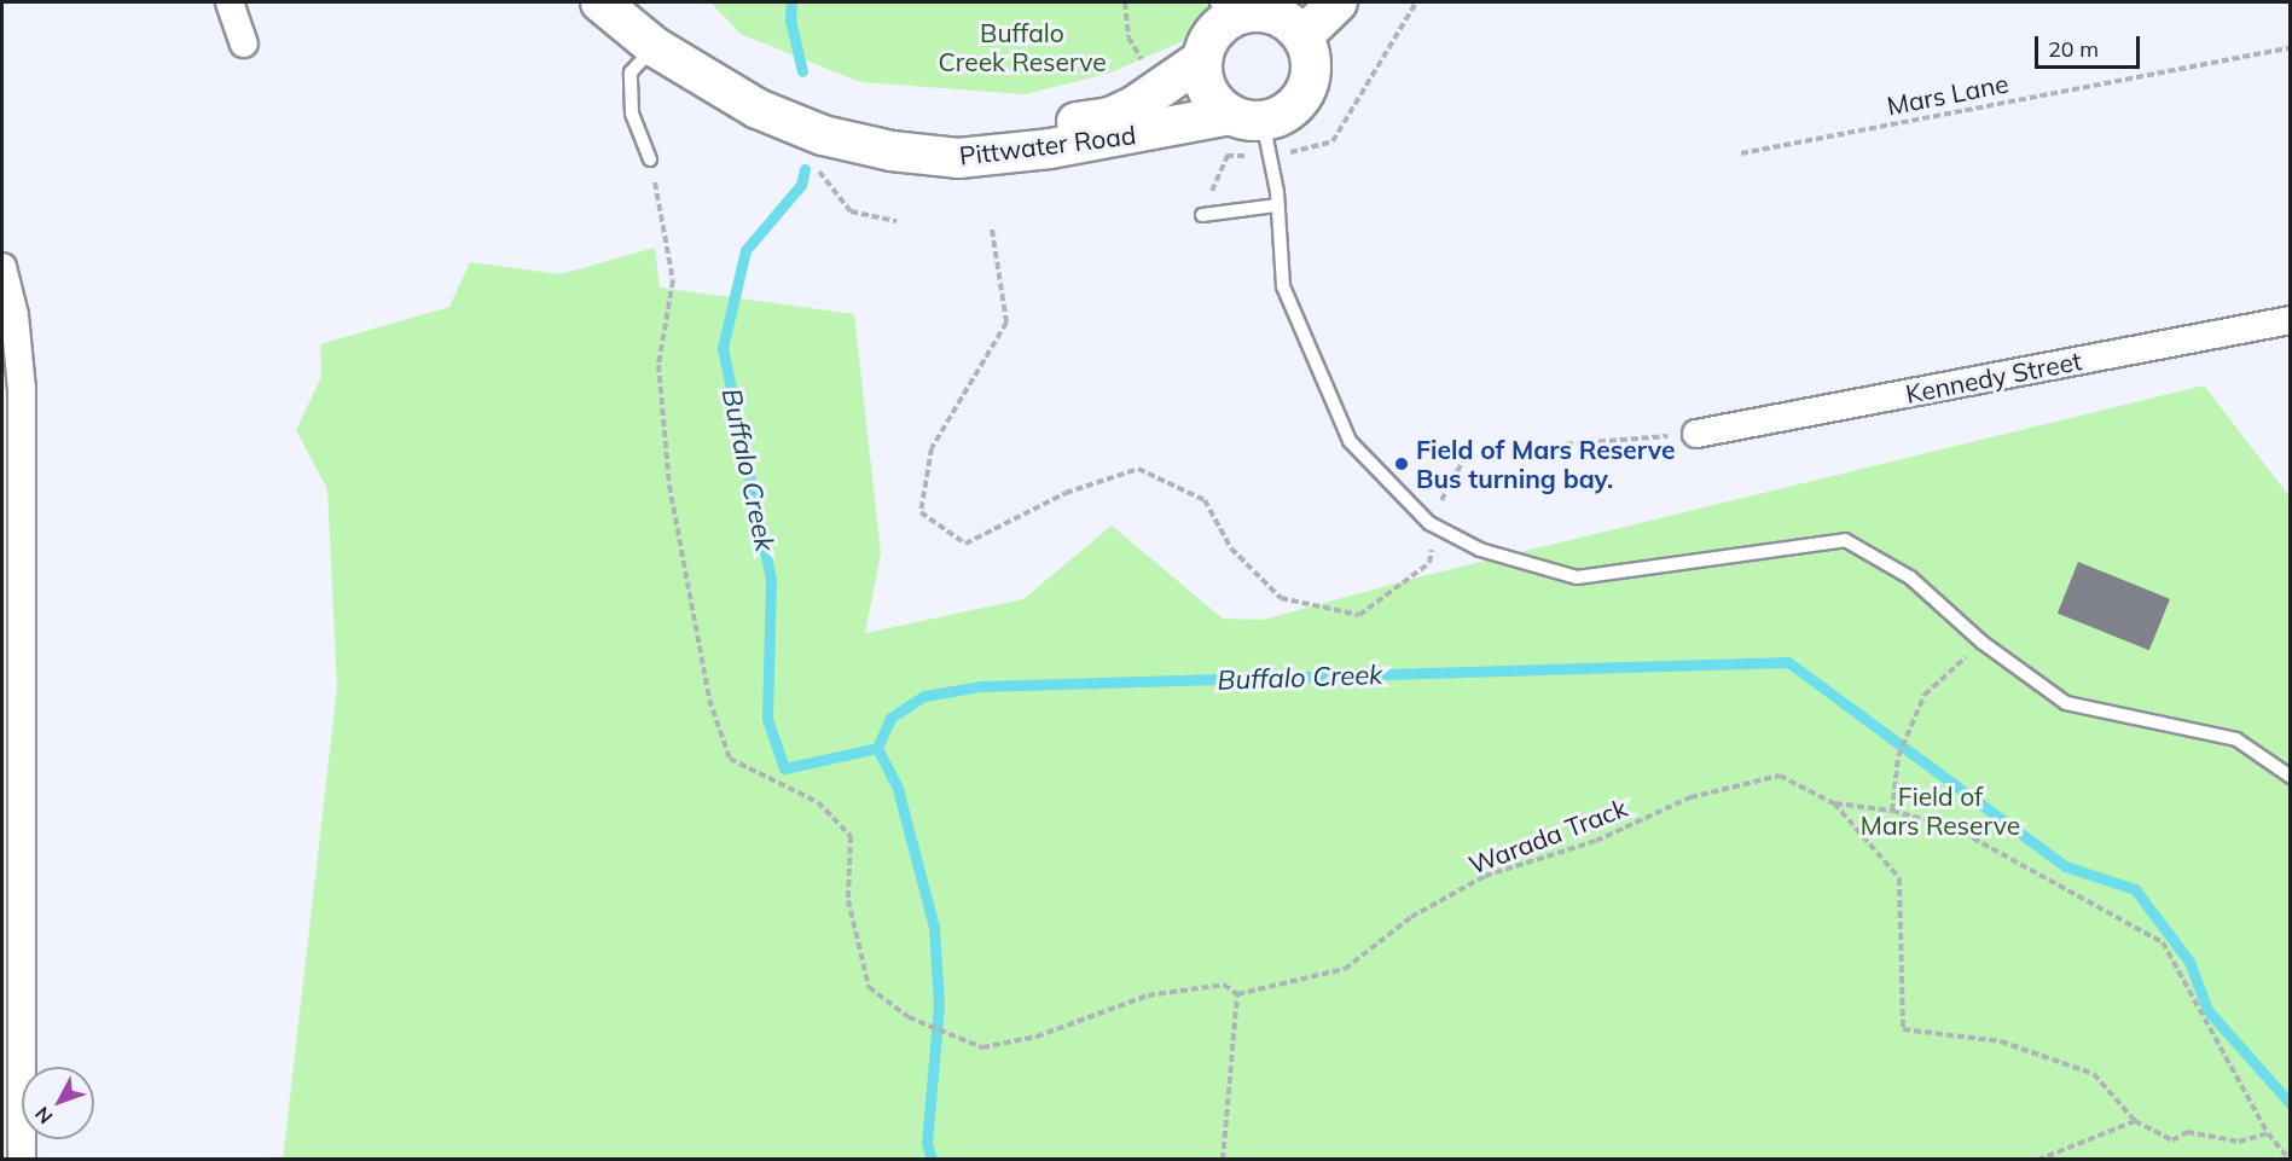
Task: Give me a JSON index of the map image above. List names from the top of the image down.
{
  "streets": {
    "main road": ["Pittwater Road"],
    "street": ["Kennedy Street"],
    "path": ["Mars Lane", "Warada Track"]
  },
  "water": ["Buffalo Creek"],
  "parks": ["Buffalo Creek Reserve", "Field of Mars Reserve"],
  "places": ["Field of Mars Reserve Bus turning bay."],
  "scale_bar": "20 m",
  "north": "bottom left"
}
